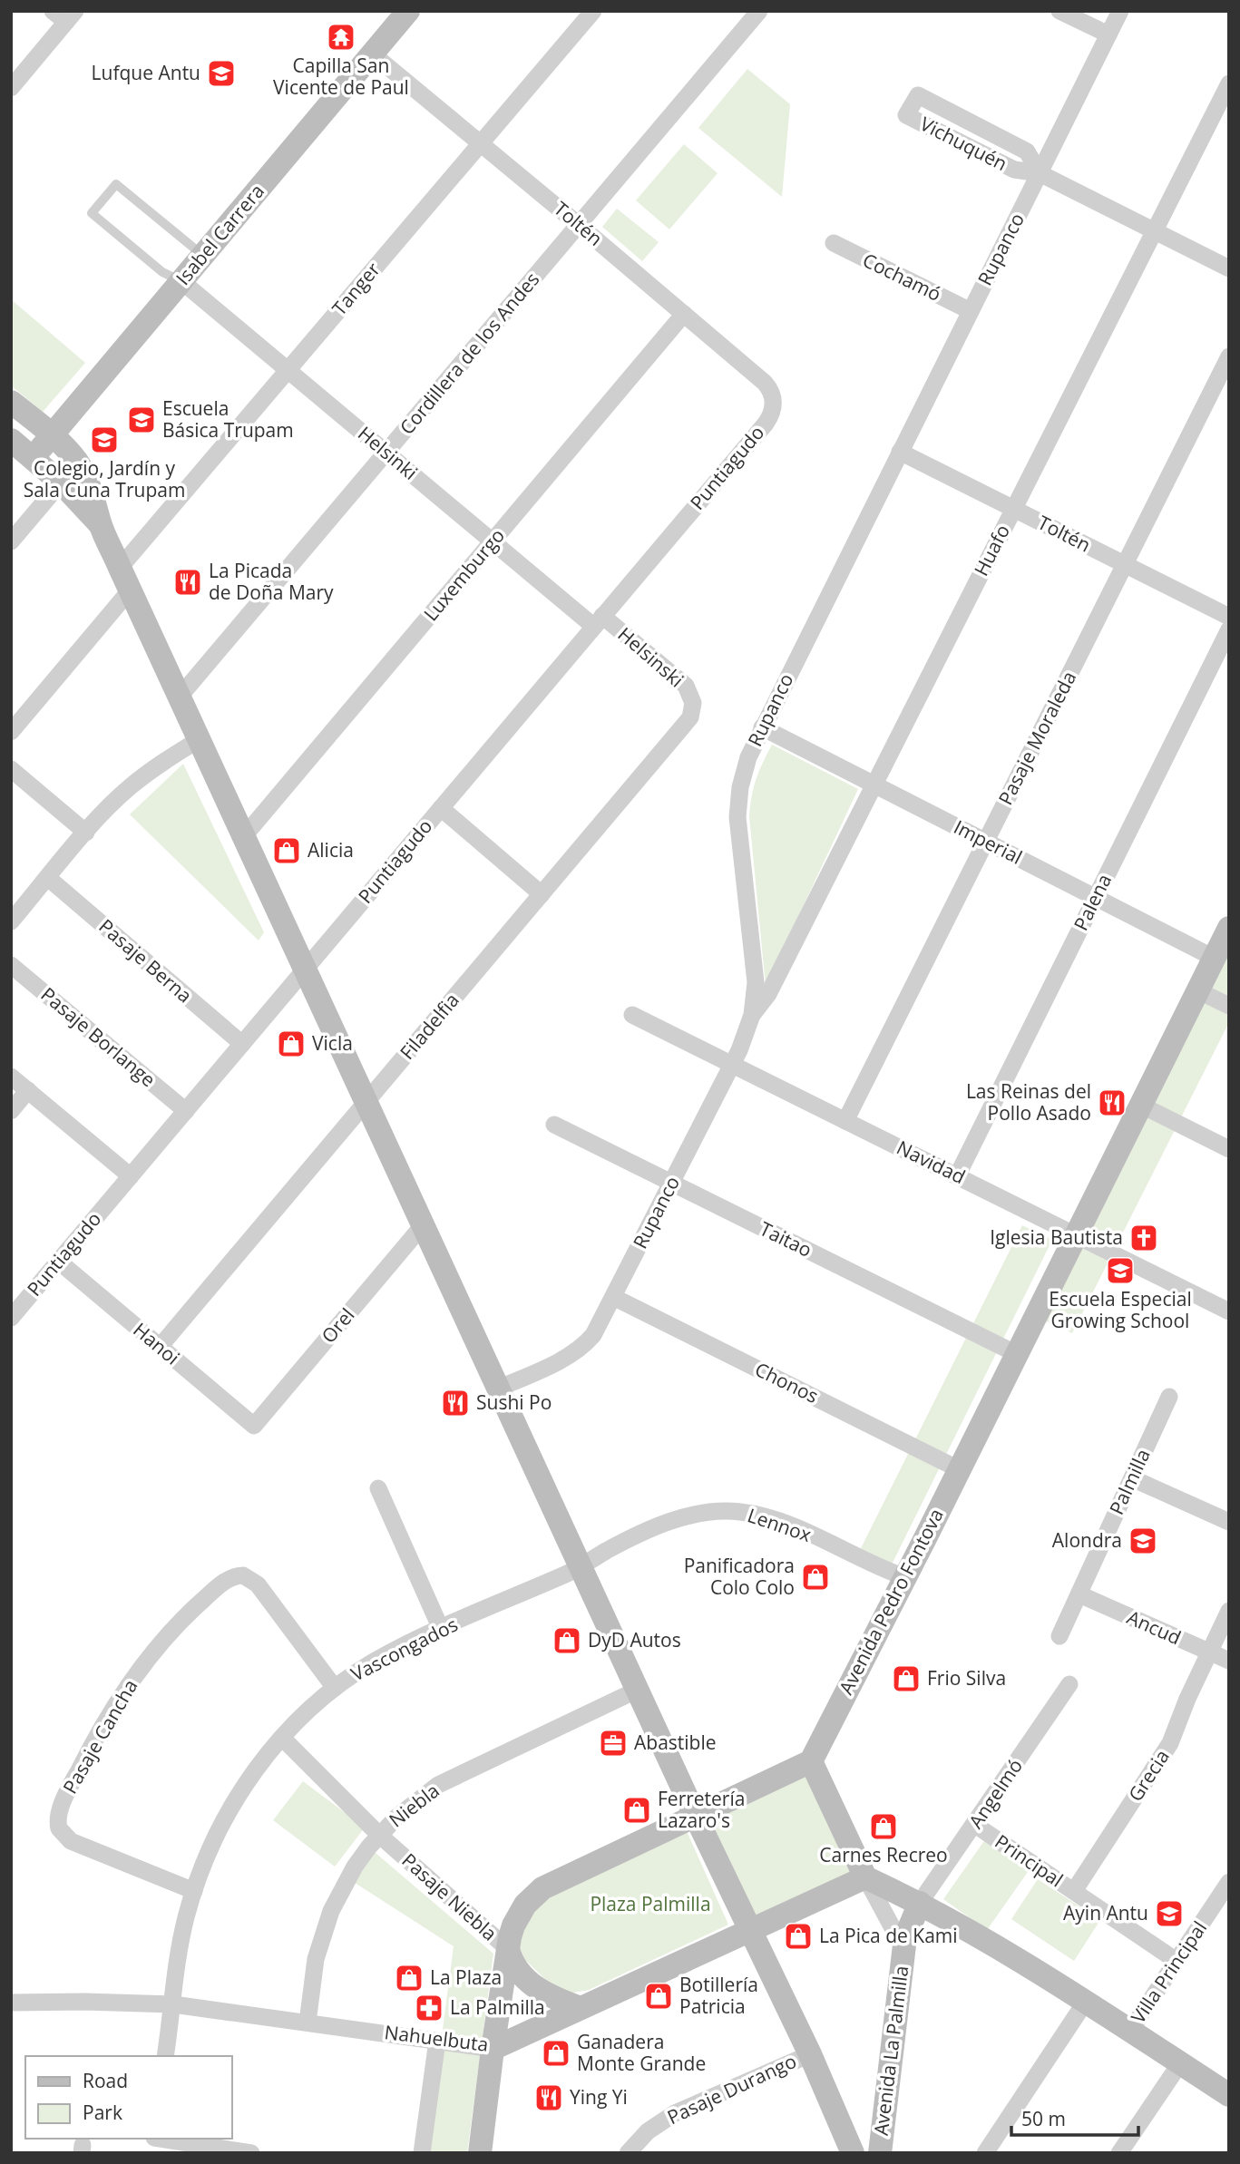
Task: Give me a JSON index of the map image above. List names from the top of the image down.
{
  "streets": {
    "main road": [
      "Isabel Carrera",
      "Avenida Pedro Fontova",
      "Nahuelbuta",
      "Avenida La Palmilla"
    ],
    "street": [
      "Vichuquén",
      "Toltén",
      "Rupanco",
      "Cochamó",
      "Tanger",
      "Cordillera de los Andes",
      "Helsinki",
      "Puntiagudo",
      "Huafo",
      "Luxemburgo",
      "Helsinski",
      "Pasaje Moraleda",
      "Imperial",
      "Palena",
      "Pasaje Berna",
      "Filadelfia",
      "Pasaje Borlange",
      "Navidad",
      "Taitao",
      "Orel",
      "Hanoi",
      "Chonos",
      "Palmilla",
      "Lennox",
      "Ancud",
      "Vascongados",
      "Pasaje Cancha",
      "Grecia",
      "Angelmó",
      "Niebla",
      "Principal",
      "Pasaje Niebla",
      "Villa Principal",
      "Pasaje Durango"
    ]
  },
  "crossings": [
    ["Vichuquén", "Rupanco"],
    ["Vichuquén", "Huafo"],
    ["Toltén", "Isabel Carrera"],
    ["Toltén", "Rupanco"],
    ["Toltén", "Tanger"],
    ["Toltén", "Cordillera de los Andes"],
    ["Toltén", "Puntiagudo"],
    ["Toltén", "Huafo"],
    ["Toltén", "Luxemburgo"],
    ["Toltén", "Pasaje Moraleda"],
    ["Isabel Carrera", "Helsinki"],
    ["Rupanco", "Cochamó"],
    ["Rupanco", "Huafo"],
    ["Rupanco", "Imperial"],
    ["Rupanco", "Navidad"],
    ["Rupanco", "Taitao"],
    ["Rupanco", "Chonos"],
    ["Tanger", "Helsinki"],
    ["Cordillera de los Andes", "Helsinki"],
    ["Helsinki", "Puntiagudo"],
    ["Helsinki", "Luxemburgo"],
    ["Helsinki", "Helsinski"],
    ["Puntiagudo", "Helsinski"],
    ["Puntiagudo", "Pasaje Berna"],
    ["Puntiagudo", "Pasaje Borlange"],
    ["Puntiagudo", "Hanoi"],
    ["Huafo", "Imperial"],
    ["Helsinski", "Filadelfia"],
    ["Pasaje Moraleda", "Imperial"],
    ["Pasaje Moraleda", "Navidad"],
    ["Imperial", "Palena"],
    ["Imperial", "Avenida Pedro Fontova"],
    ["Palena", "Navidad"],
    ["Filadelfia", "Hanoi"],
    ["Navidad", "Avenida Pedro Fontova"],
    ["Taitao", "Avenida Pedro Fontova"],
    ["Orel", "Hanoi"],
    ["Chonos", "Avenida Pedro Fontova"],
    ["Palmilla", "Ancud"],
    ["Lennox", "Avenida Pedro Fontova"],
    ["Lennox", "Vascongados"],
    ["Ancud", "Grecia"],
    ["Vascongados", "Pasaje Cancha"],
    ["Vascongados", "Pasaje Niebla"],
    ["Vascongados", "Nahuelbuta"],
    ["Grecia", "Principal"],
    ["Angelmó", "Principal"],
    ["Angelmó", "Avenida La Palmilla"],
    ["Niebla", "Pasaje Niebla"],
    ["Niebla", "Nahuelbuta"],
    ["Principal", "Villa Principal"],
    ["Nahuelbuta", "Avenida La Palmilla"]
  ],
  "parks": ["Plaza Palmilla"],
  "places": {
    "temple": ["Capilla San Vicente de Paul"],
    "school or university": [
      "Lufque Antu",
      "Escuela Básica Trupam",
      "Colegio, Jardín y Sala Cuna Trupam",
      "Escuela Especial Growing School",
      "Alondra",
      "Ayin Antu"
    ],
    "restaurant": [
      "La Picada de Doña Mary",
      "Las Reinas del Pollo Asado",
      "Sushi Po",
      "Ying Yi"
    ],
    "shop": [
      "Alicia",
      "Vicla",
      "Panificadora Colo Colo",
      "DyD Autos",
      "Frio Silva",
      "Ferretería Lazaro's",
      "Carnes Recreo",
      "La Pica de Kami",
      "La Plaza",
      "Botillería Patricia",
      "Ganadera Monte Grande"
    ],
    "church": ["Iglesia Bautista"],
    "office": ["Abastible"],
    "pharmacy": ["La Palmilla"]
  },
  "legend": ["Road", "Park"],
  "scale_bar": "50 m"
}
